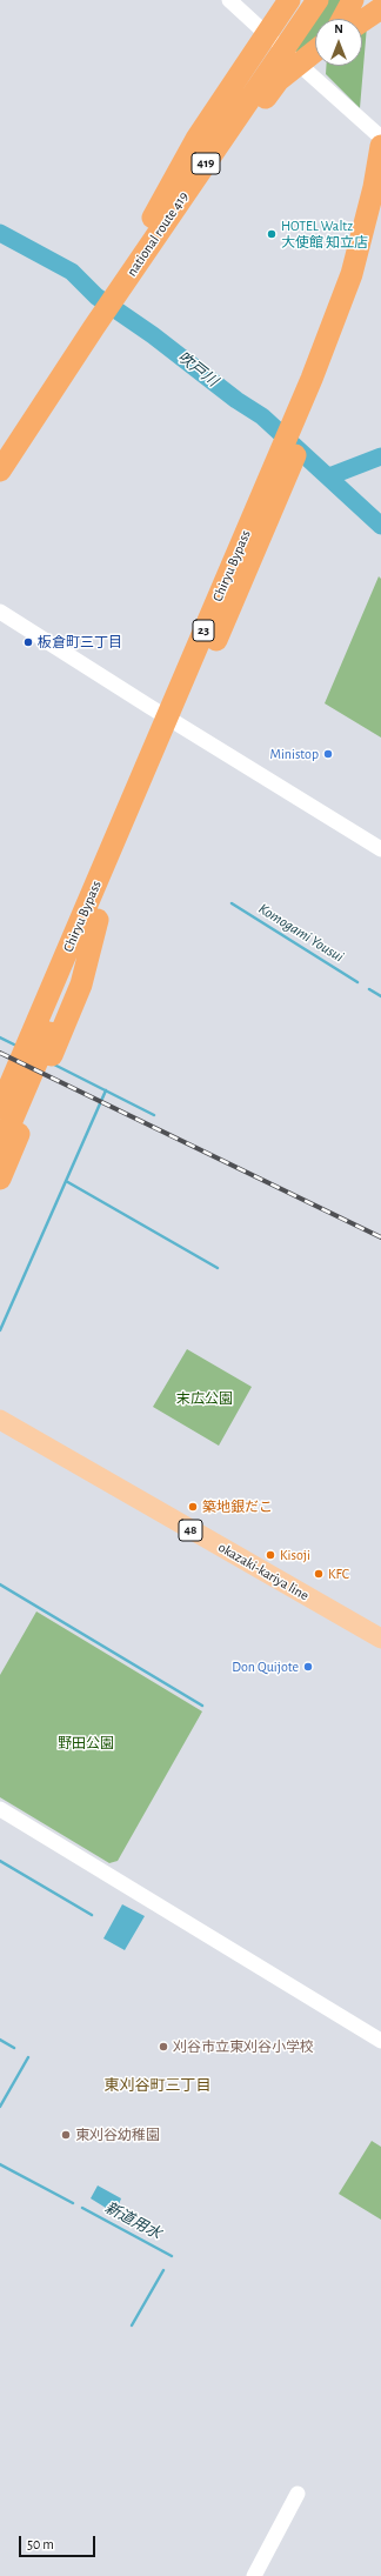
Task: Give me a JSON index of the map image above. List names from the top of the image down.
{
  "streets": {
    "highway": [
      "419",
      "national route 419",
      "Chiryu Bypass",
      "23"
    ],
    "main road": ["48", "okazaki-kariya line"]
  },
  "districts": ["東刈谷町三丁目"],
  "water": ["吹戸川", "Komogami Yousui", "新道用水"],
  "parks": ["末広公園", "野田公園"],
  "places": [
    "HOTEL Waltz 大使館 知立店",
    "板倉町三丁目",
    "Ministop",
    "築地銀だこ",
    "Kisoji",
    "KFC",
    "Don Quijote",
    "刈谷市立東刈谷小学校",
    "東刈谷幼稚園"
  ],
  "scale_bar": "50 m",
  "north": "top"
}
